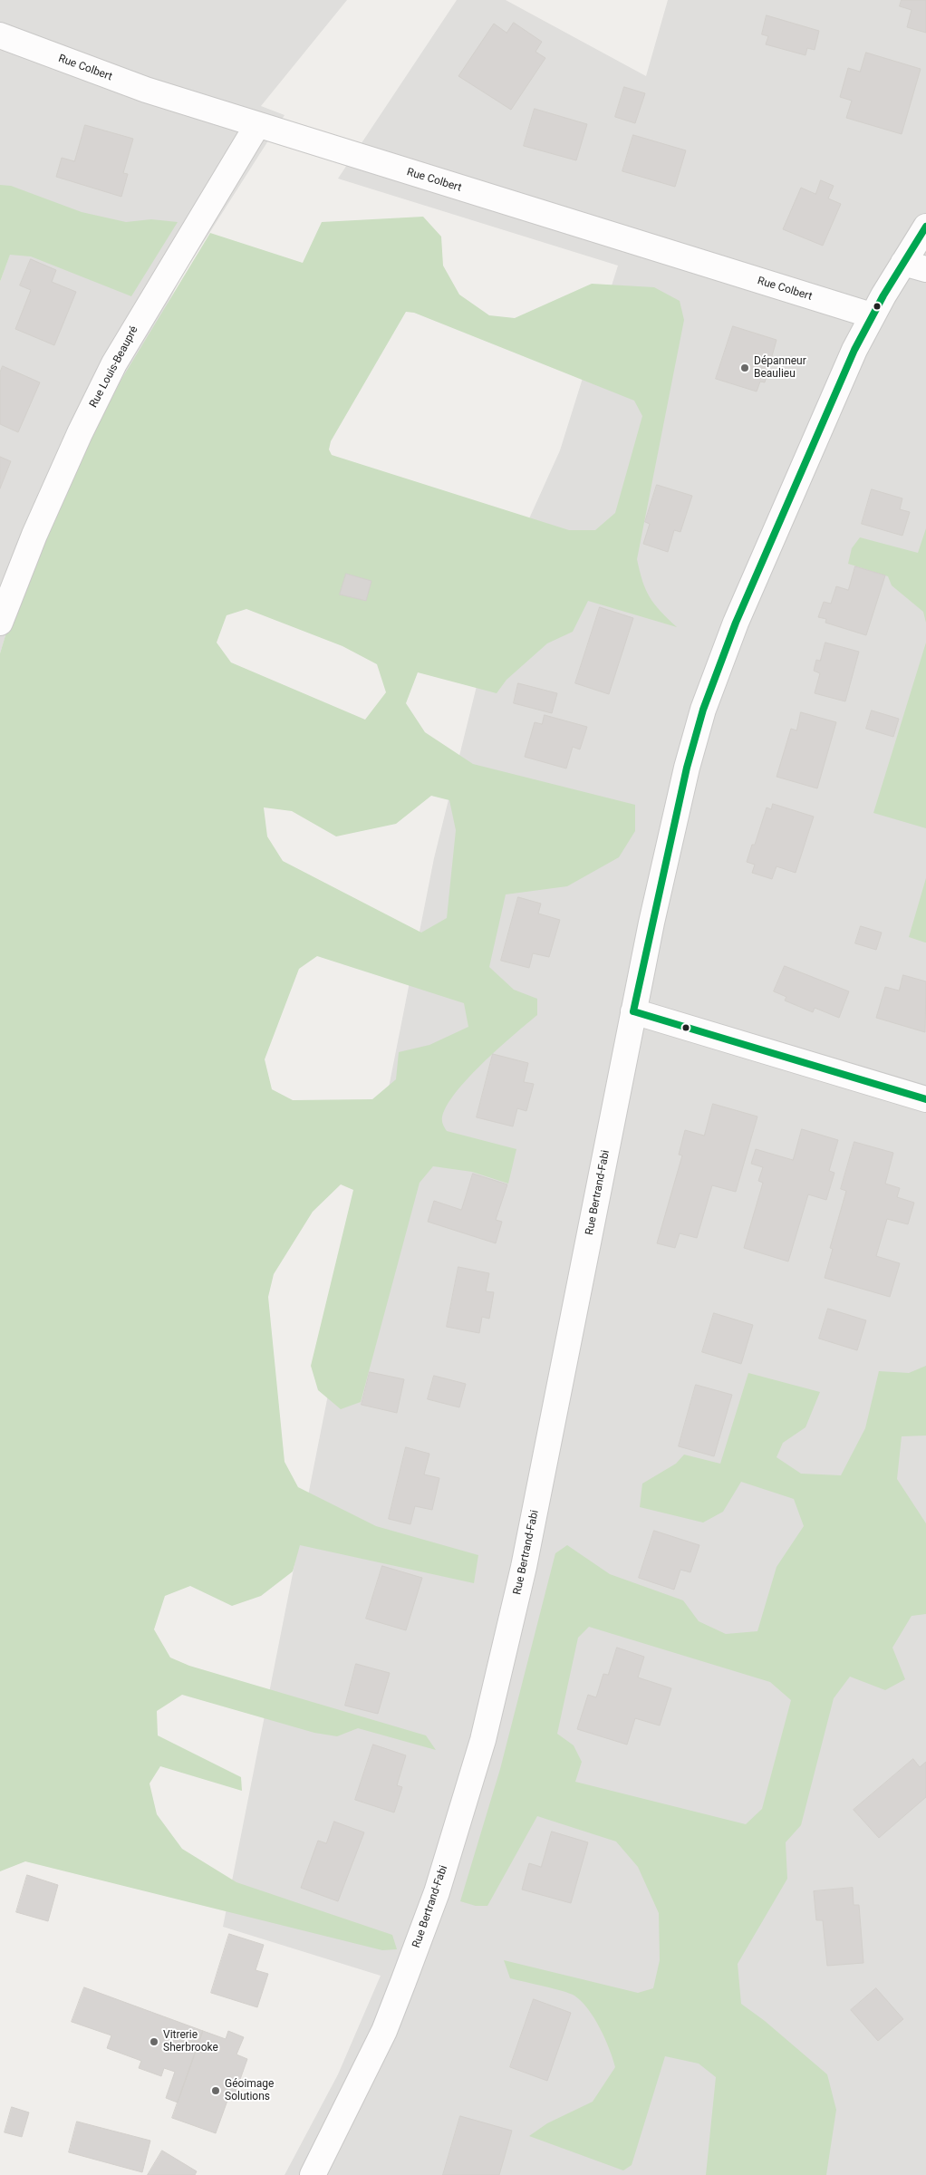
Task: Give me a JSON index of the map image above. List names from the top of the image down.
{
  "streets": {
    "street": ["Rue Colbert", "Rue Louis-Beaupré", "Rue Bertrand-Fabi"]
  },
  "crossings": [
    ["Rue Colbert", "Rue Louis-Beaupré"],
    ["Rue Colbert", "Rue Bertrand-Fabi"]
  ],
  "places": ["Dépanneur Beaulieu", "Vitrerie Sherbrooke", "Géoimage Solutions"]
}
